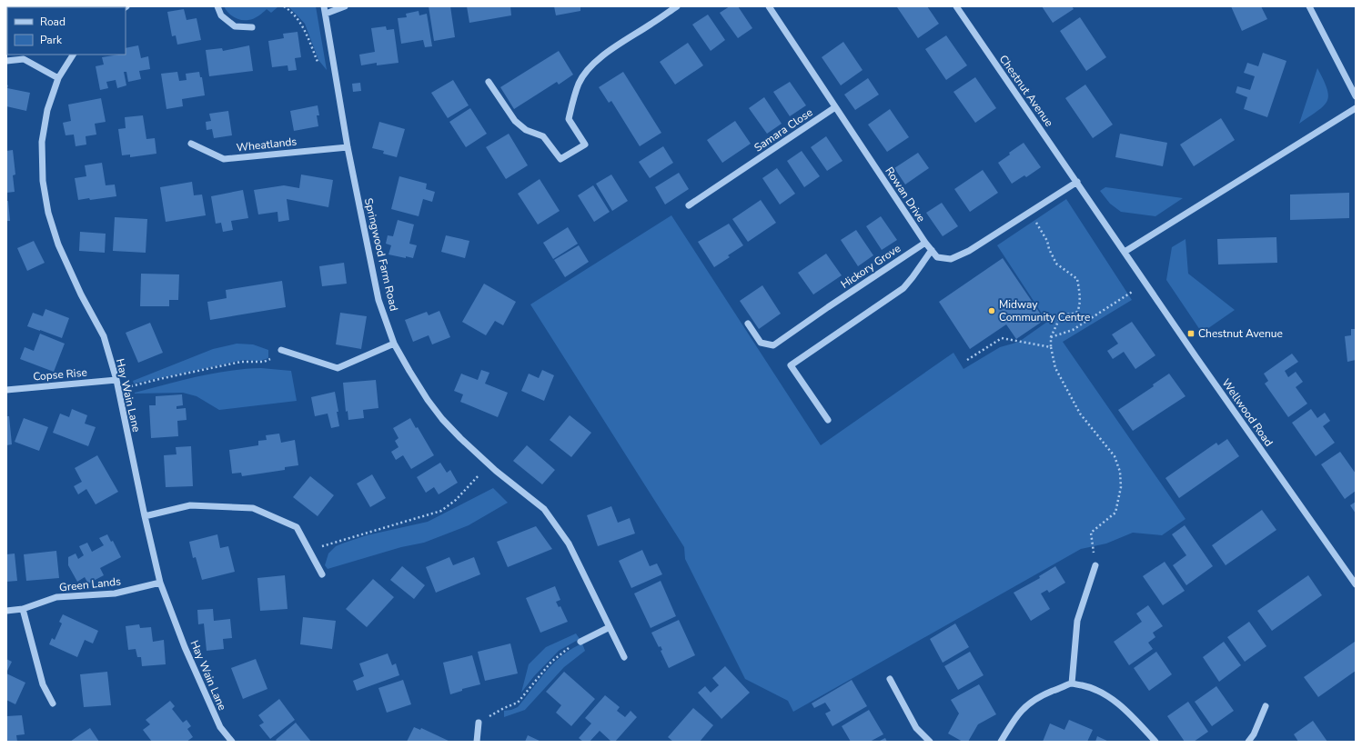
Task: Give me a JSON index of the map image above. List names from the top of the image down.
{
  "streets": {
    "street": [
      "Chestnut Avenue",
      "Samara Close",
      "Wheatlands",
      "Rowan Drive",
      "Springwood Farm Road",
      "Hickory Grove",
      "Copse Rise",
      "Hay Wain Lane",
      "Wellwood Road",
      "Green Lands"
    ]
  },
  "crossings": [
    ["Chestnut Avenue", "Rowan Drive"],
    ["Chestnut Avenue", "Wellwood Road"],
    ["Samara Close", "Rowan Drive"],
    ["Wheatlands", "Springwood Farm Road"],
    ["Rowan Drive", "Hickory Grove"],
    ["Copse Rise", "Hay Wain Lane"],
    ["Hay Wain Lane", "Green Lands"]
  ],
  "places": {
    "other": ["Midway Community Centre"],
    "transit": ["Chestnut Avenue"]
  },
  "legend": ["Road", "Park"]
}
